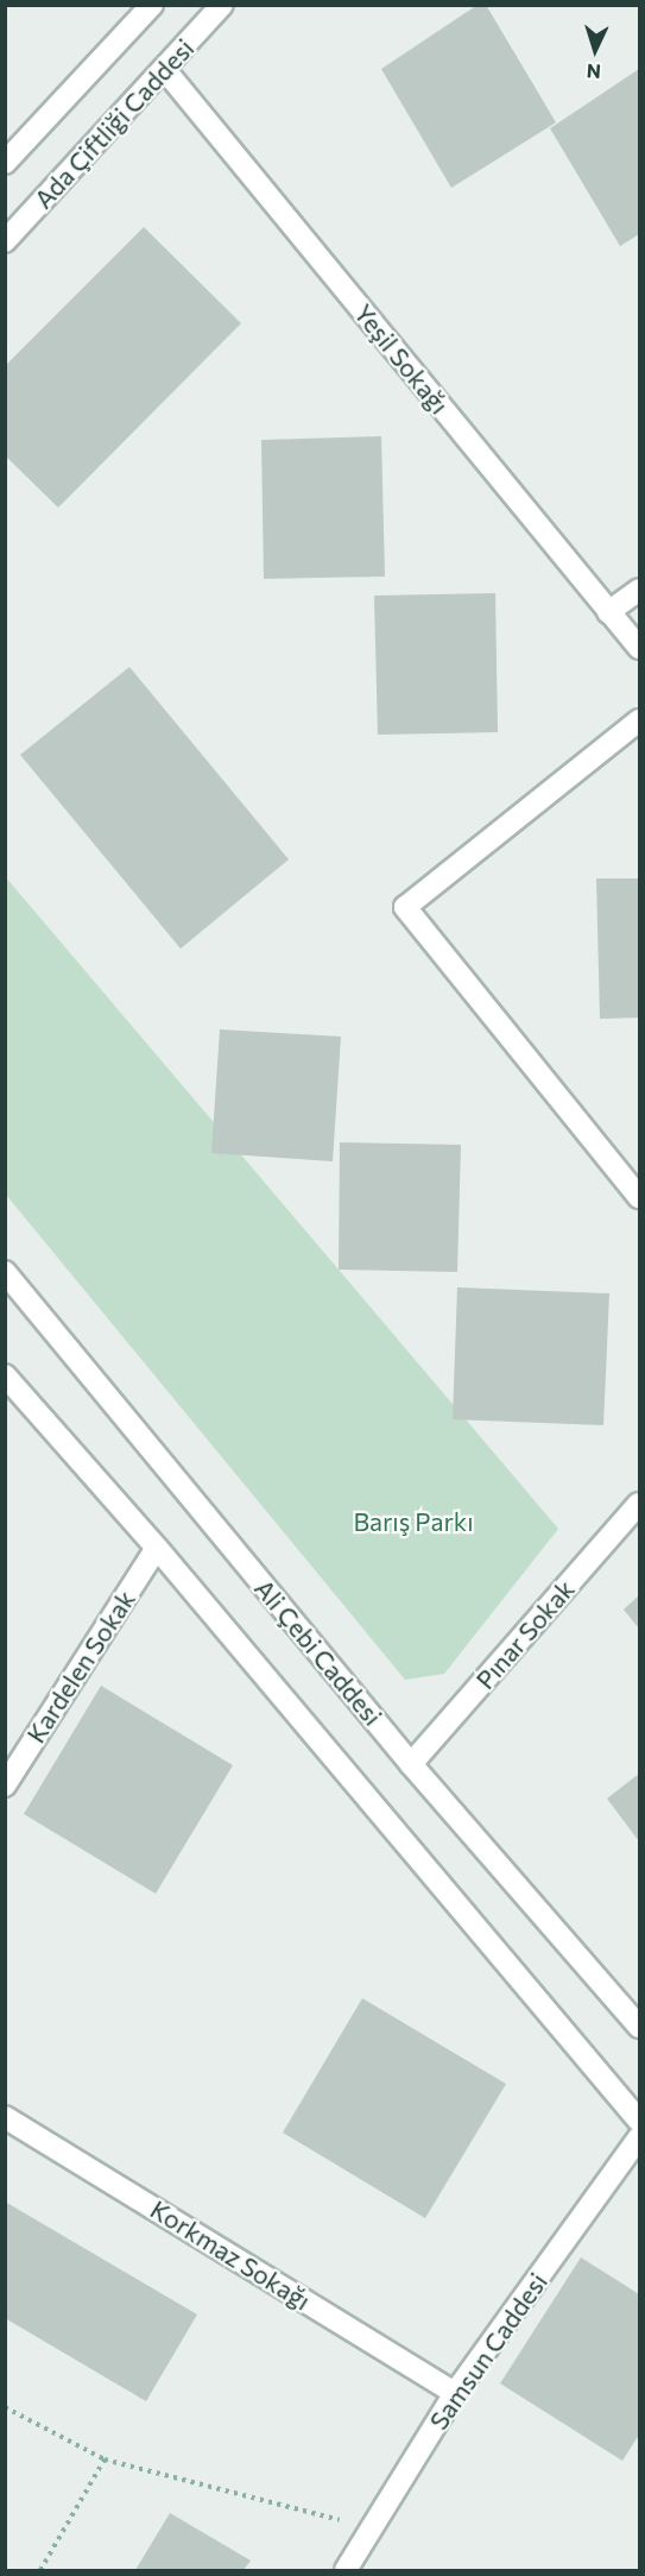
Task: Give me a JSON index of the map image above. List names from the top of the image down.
{
  "streets": {
    "main road": [
      "Ada Çiftliği Caddesi",
      "Yeşil Sokağı",
      "Pınar Sokak",
      "Ali Çebi Caddesi",
      "Kardelen Sokak",
      "Korkmaz Sokağı",
      "Samsun Caddesi"
    ]
  },
  "crossings": [
    ["Ada Çiftliği Caddesi", "Yeşil Sokağı"],
    ["Pınar Sokak", "Ali Çebi Caddesi"],
    ["Korkmaz Sokağı", "Samsun Caddesi"]
  ],
  "parks": ["Barış Parkı"],
  "north": "bottom"
}
